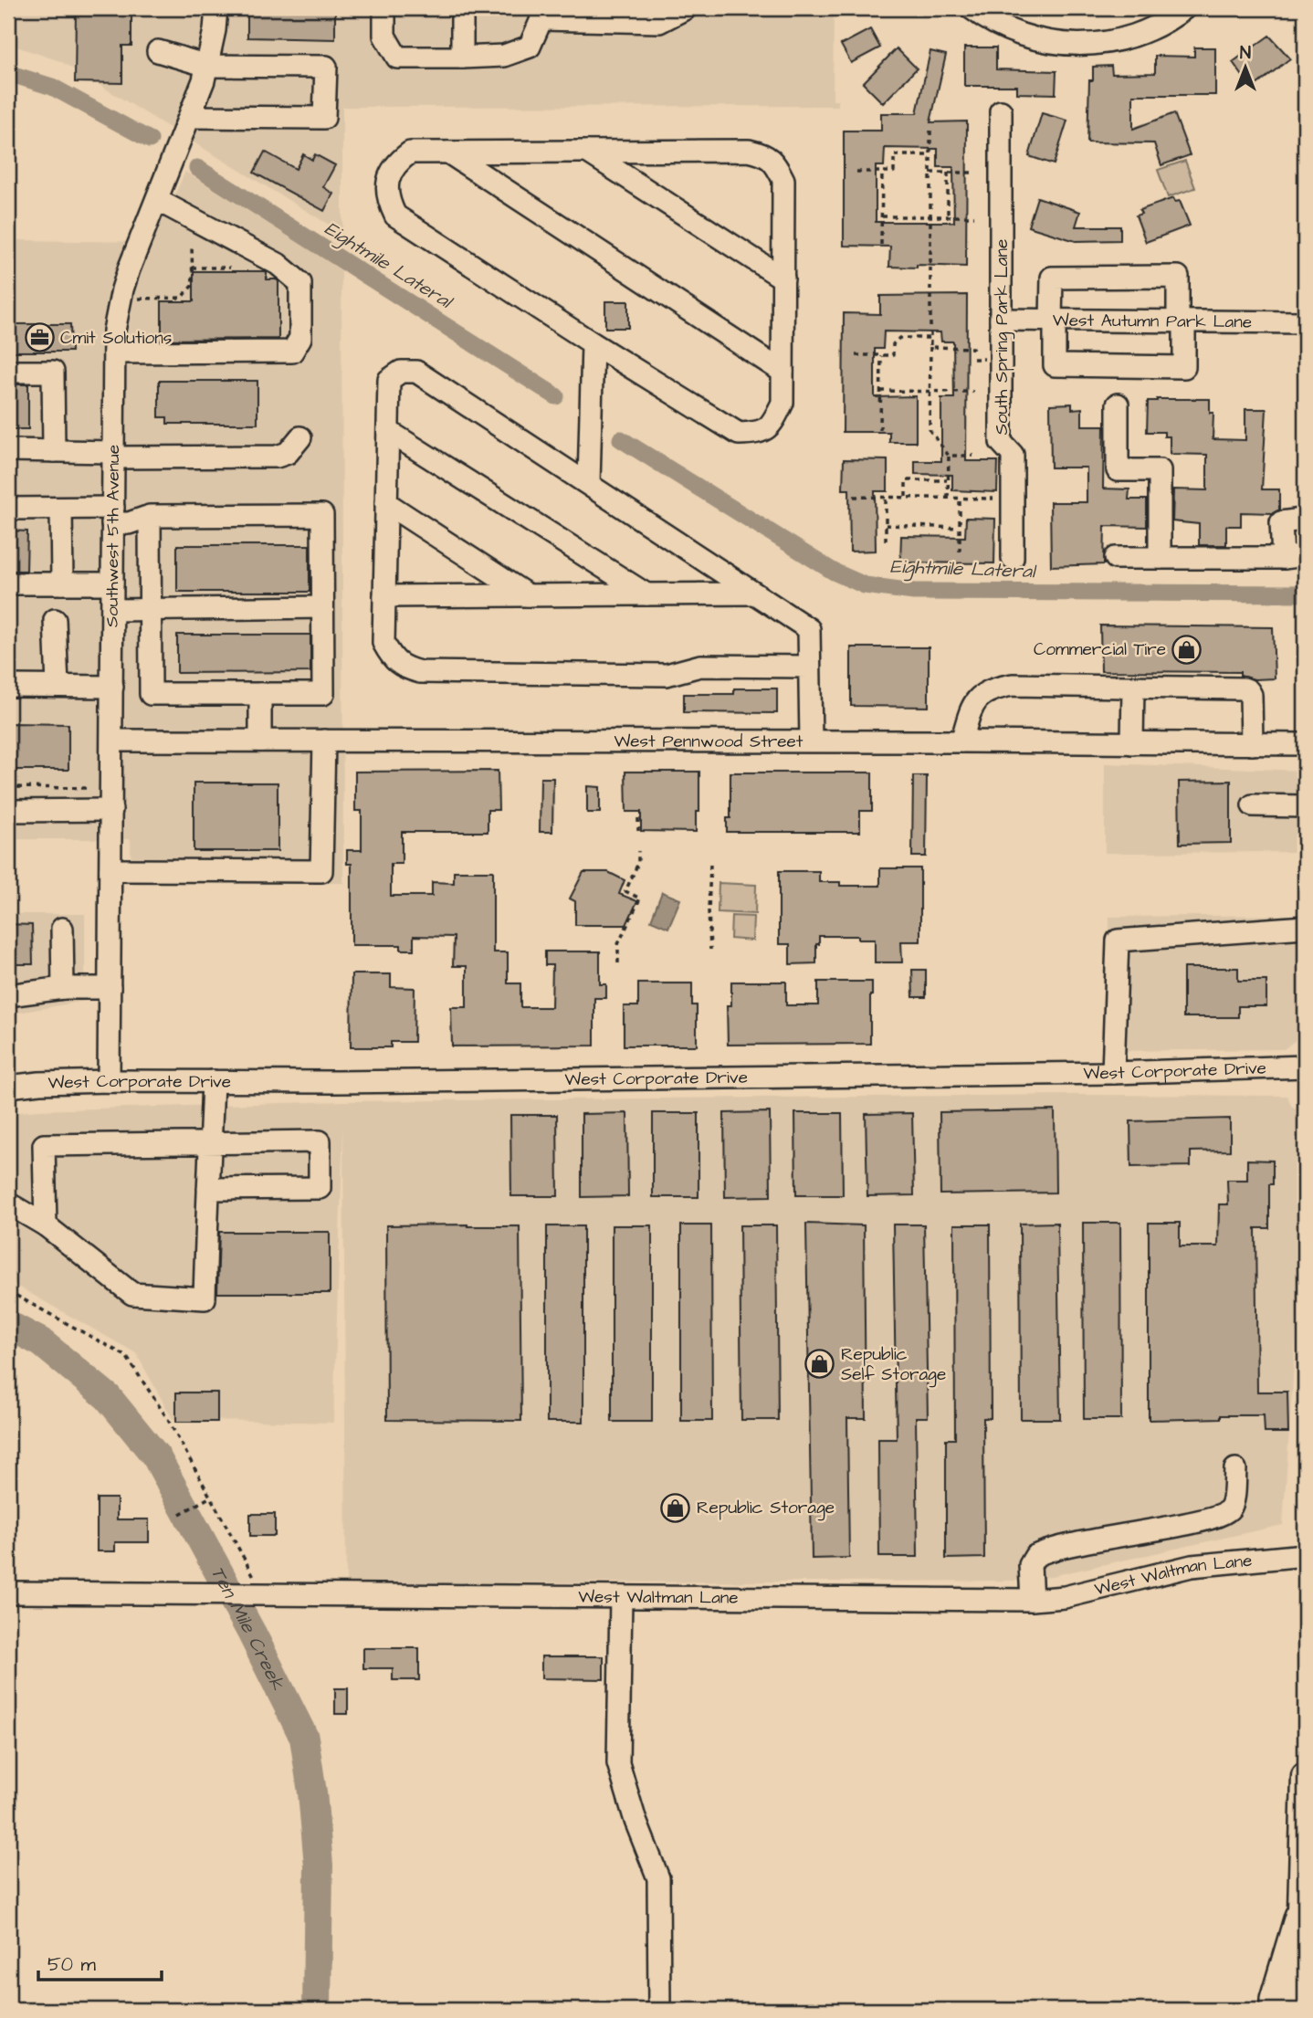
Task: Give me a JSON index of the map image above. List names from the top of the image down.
{
  "streets": {
    "street": [
      "West Autumn Park Lane",
      "South Spring Park Lane",
      "Southwest 5th Avenue",
      "West Pennwood Street",
      "West Corporate Drive",
      "West Waltman Lane"
    ]
  },
  "crossings": [
    ["West Autumn Park Lane", "South Spring Park Lane"],
    ["Southwest 5th Avenue", "West Pennwood Street"],
    ["Southwest 5th Avenue", "West Corporate Drive"]
  ],
  "water": ["Eightmile Lateral", "Ten Mile Creek"],
  "places": {
    "office": ["Cmit Solutions"],
    "shop": ["Commercial Tire", "Republic Self Storage", "Republic Storage"]
  },
  "scale_bar": "50 m",
  "north": "top"
}
